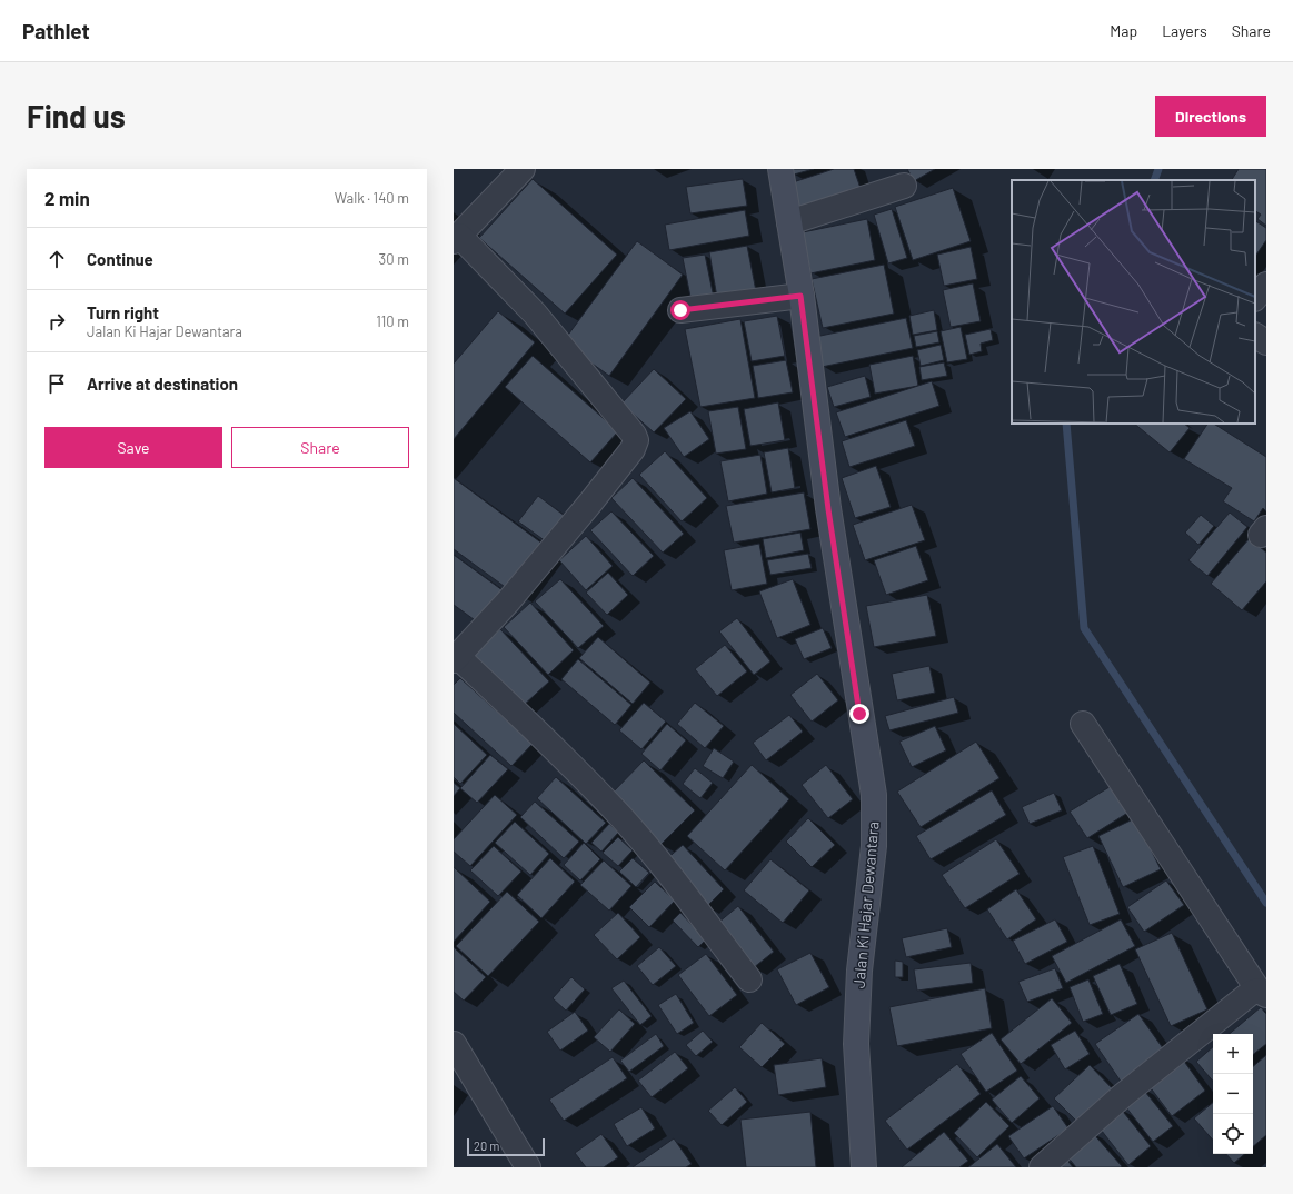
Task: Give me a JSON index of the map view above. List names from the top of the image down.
{
  "streets": {
    "street": ["Jalan Ki Hajar Dewantara"]
  },
  "scale_bar": "20 m",
  "page": {
    "header": "Pathlet",
    "nav": ["Map", "Layers", "Share"],
    "buttons": [
      "Directions",
      ["Save", "Share"]
    ],
    "title": "Find us",
    "heading": ["2 min", "Walk · 140 m"],
    "list": [
      ["Continue", "30 m"],
      ["Turn right", "Jalan Ki Hajar Dewantara", "110 m"],
      "Arrive at destination"
    ],
    "map_buttons": ["+", "−"],
    "scale": "20 m"
  }
}
